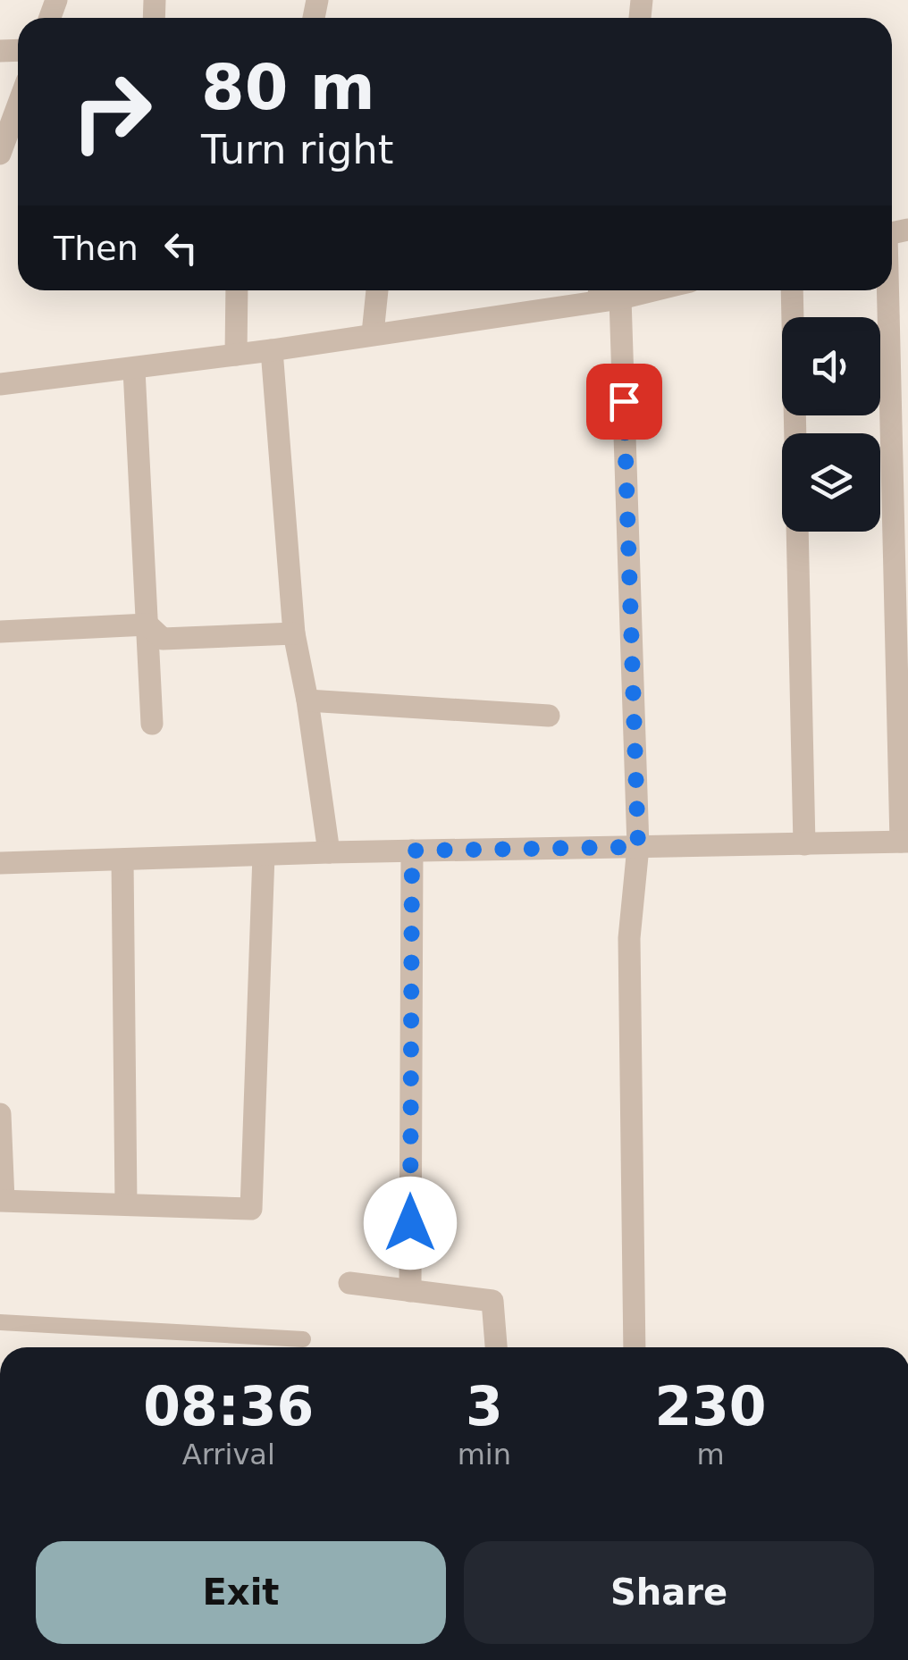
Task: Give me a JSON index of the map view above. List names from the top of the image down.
{
  "page": {
    "turn": ["80 m", "Turn right"],
    "then": "Then",
    "eta": [
      "08:36",
      "Arrival",
      "3",
      "min",
      "230",
      "m"
    ],
    "buttons": ["Exit", "Share"]
  }
}
